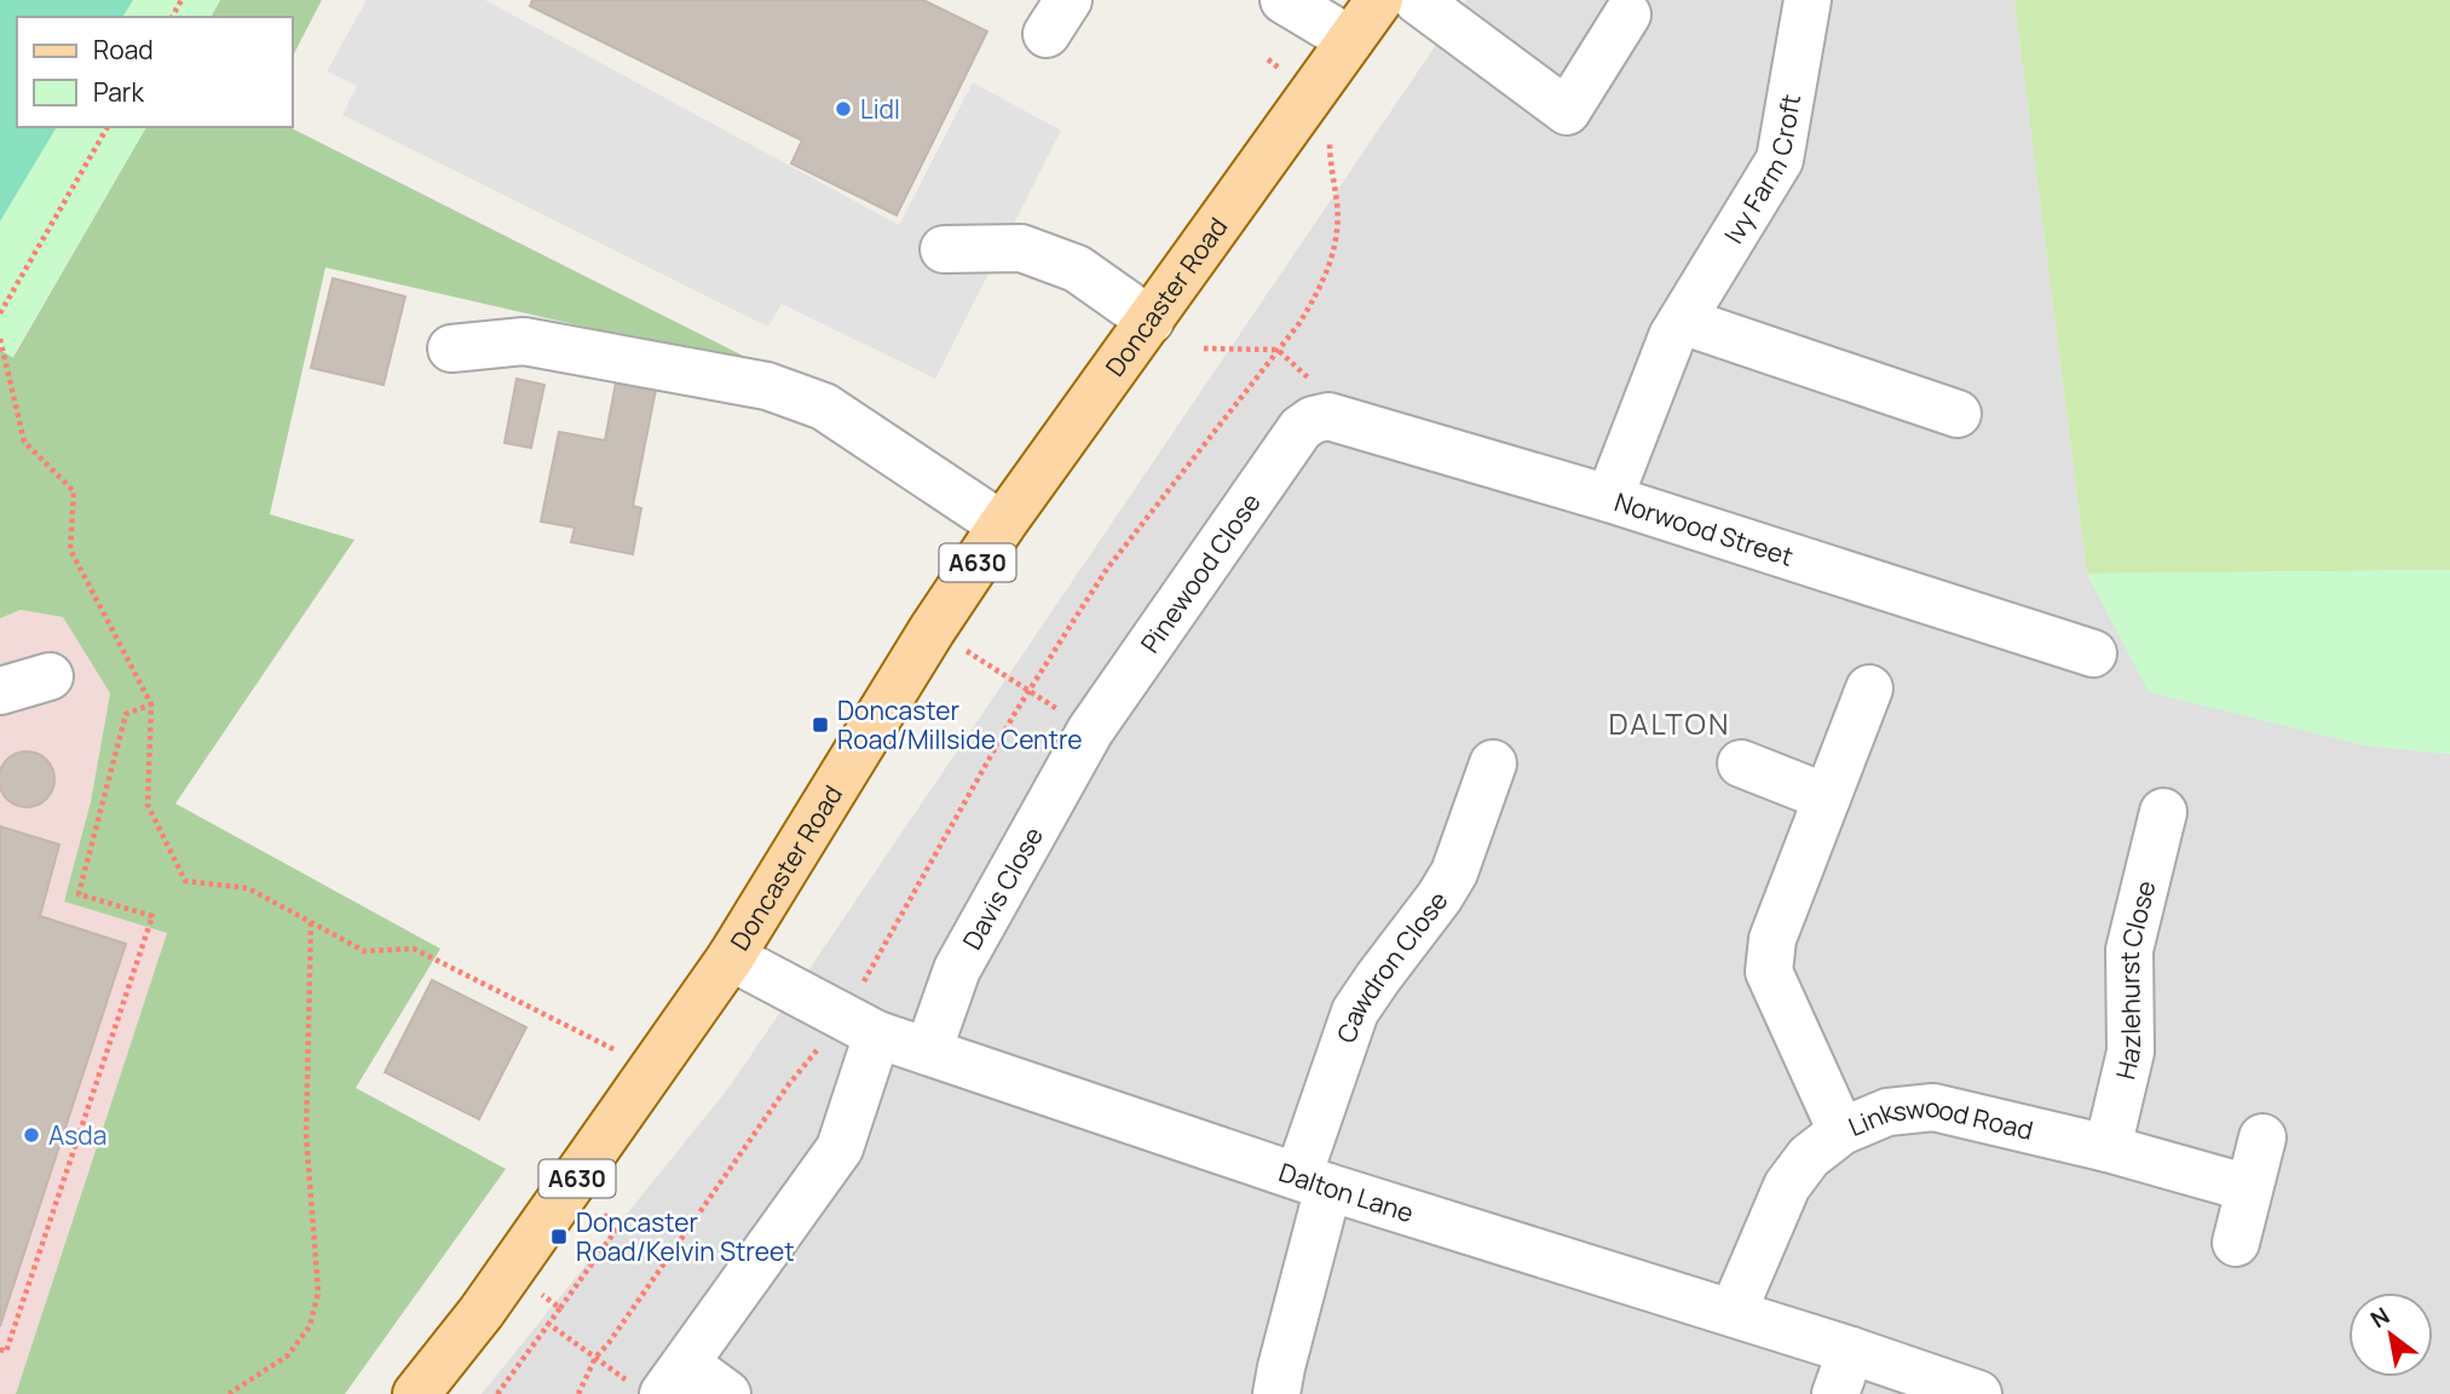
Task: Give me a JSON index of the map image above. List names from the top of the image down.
{
  "streets": {
    "main road": ["Doncaster Road", "A630"],
    "street": [
      "Ivy Farm Croft",
      "Norwood Street",
      "Pinewood Close",
      "Davis Close",
      "Cawdron Close",
      "Hazlehurst Close",
      "Linkswood Road",
      "Dalton Lane"
    ]
  },
  "crossings": [
    ["Ivy Farm Croft", "Norwood Street"],
    ["Doncaster Road", "Dalton Lane"],
    ["Norwood Street", "Pinewood Close"],
    ["Pinewood Close", "Davis Close"],
    ["Davis Close", "Dalton Lane"],
    ["Cawdron Close", "Dalton Lane"],
    ["Hazlehurst Close", "Linkswood Road"],
    ["Linkswood Road", "Dalton Lane"]
  ],
  "districts": ["DALTON"],
  "places": {
    "other": ["Lidl", "Asda"],
    "transit": ["Doncaster Road/Millside Centre", "Doncaster Road/Kelvin Street"]
  },
  "legend": ["Road", "Park"],
  "north": "top left"
}
